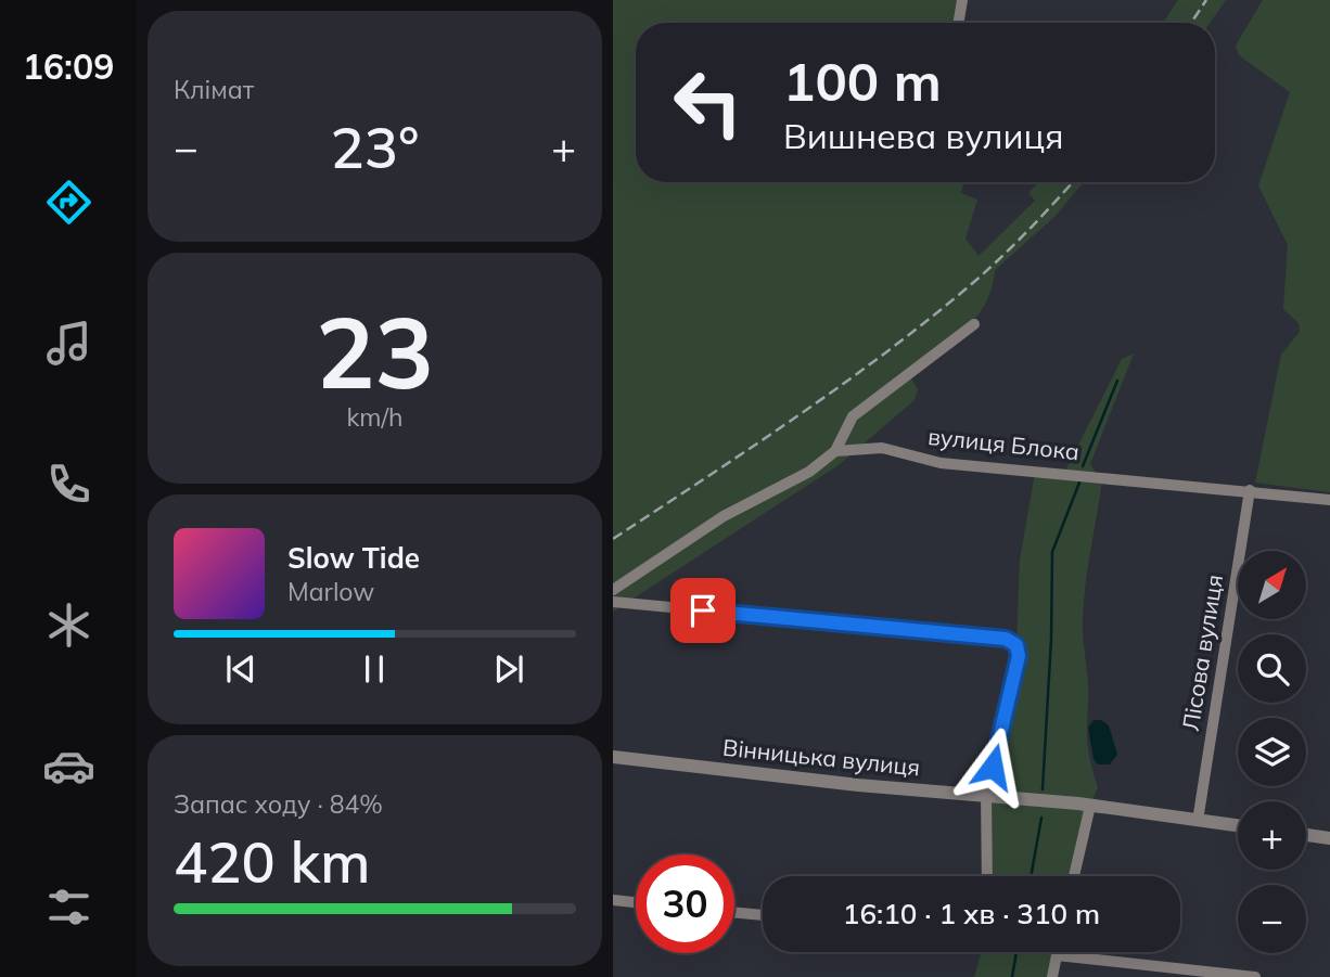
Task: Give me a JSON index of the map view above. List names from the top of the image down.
{
  "streets": {
    "street": ["вулиця Блока", "Лісова вулиця", "Вінницька вулиця"]
  },
  "crossings": [
    ["вулиця Блока", "Лісова вулиця"],
    ["Лісова вулиця", "Вінницька вулиця"]
  ],
  "north": "top right",
  "page": {
    "tabs": "16:09",
    "tile": [
      "Клімат",
      ["23", "km/h"],
      ["Запас ходу · 84%", "420 km"]
    ],
    "turn": ["100 m", "Вишнева вулиця"],
    "heat": ["−", "23°", "+"],
    "song": ["Slow Tide", "Marlow"],
    "map_buttons": ["+", "−"],
    "limit": "30",
    "trip": "16:10 · 1 хв · 310 m"
  }
}
